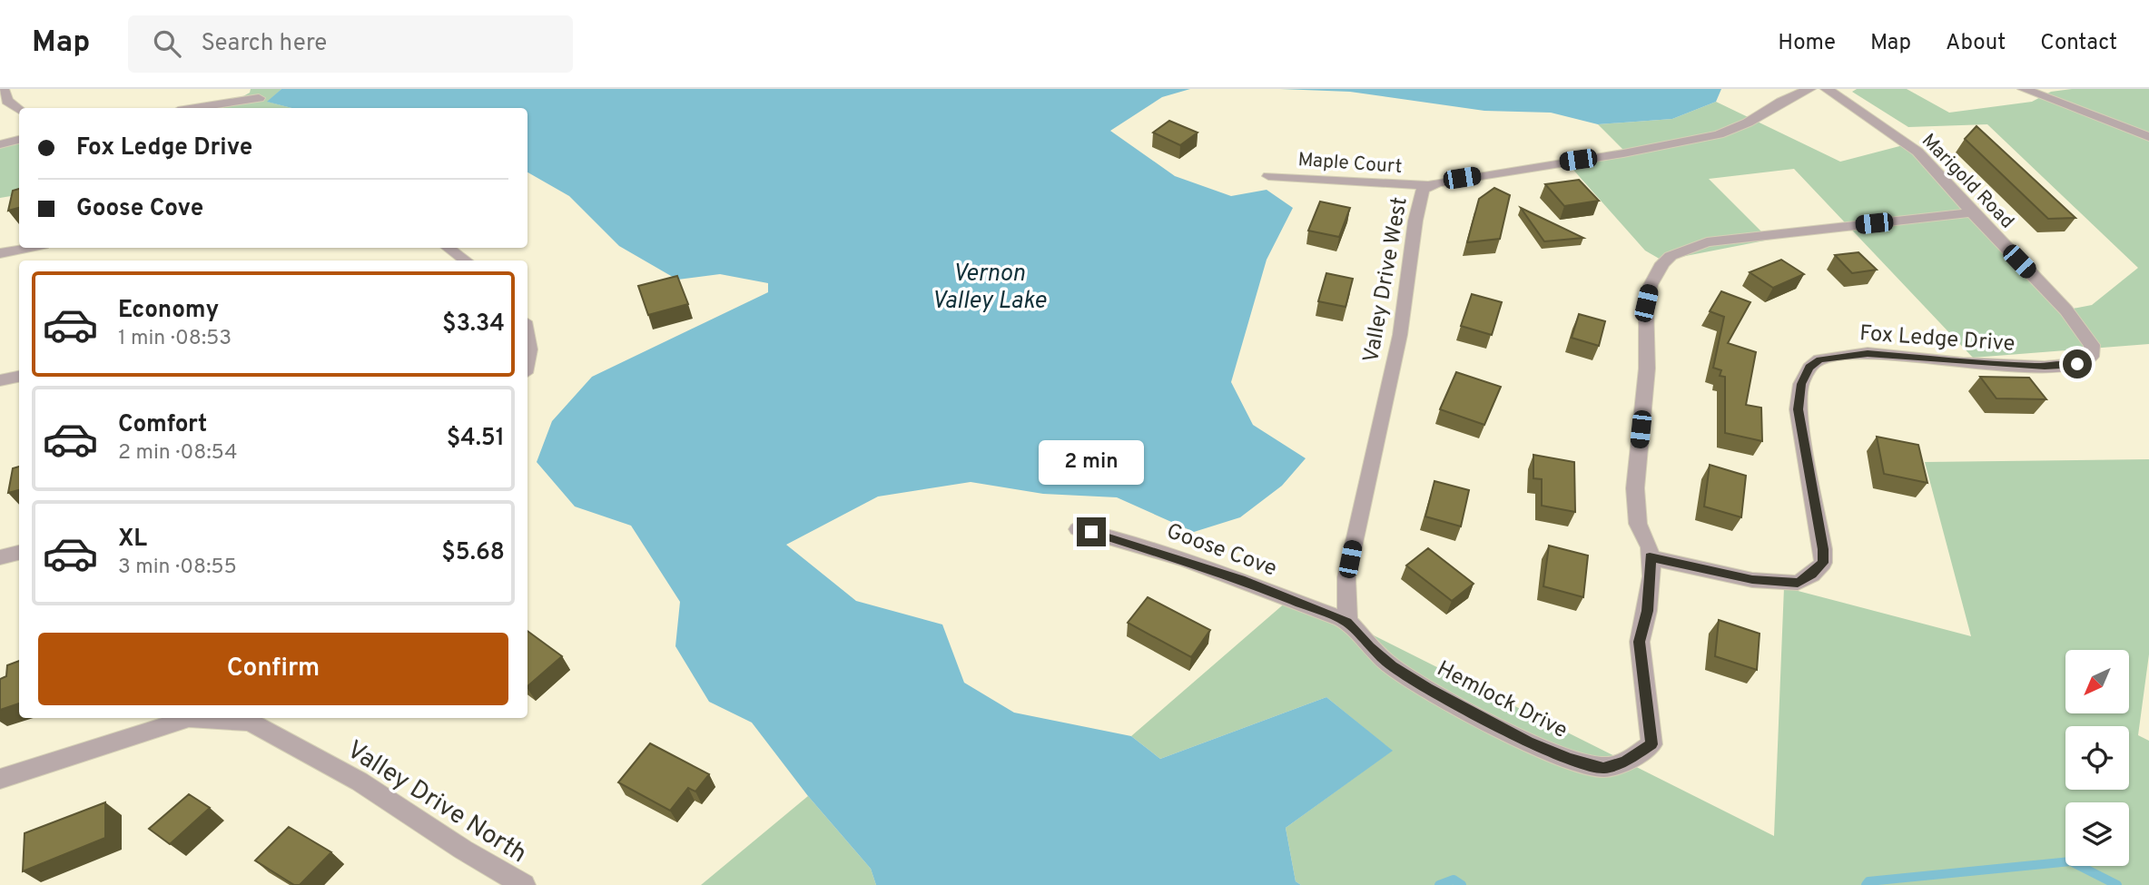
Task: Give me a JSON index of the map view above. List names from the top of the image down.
{
  "streets": {
    "street": [
      "Maple Court",
      "Marigold Road",
      "Valley Drive West",
      "Fox Ledge Drive",
      "Goose Cove",
      "Hemlock Drive",
      "Valley Drive North"
    ]
  },
  "crossings": [
    ["Maple Court", "Valley Drive West"],
    ["Marigold Road", "Fox Ledge Drive"],
    ["Valley Drive West", "Goose Cove"],
    ["Valley Drive West", "Hemlock Drive"],
    ["Fox Ledge Drive", "Hemlock Drive"],
    ["Goose Cove", "Hemlock Drive"]
  ],
  "water": ["Vernon Valley Lake"],
  "north": "bottom left",
  "page": {
    "header": "Map",
    "search": "Search here",
    "nav": [
      "Home",
      "Map",
      "About",
      "Contact"
    ],
    "banner": ["Fox Ledge Drive", "Goose Cove"],
    "list": [
      {
        "name": "Economy",
        "note": "1 min · 08:53",
        "value": "$3.34"
      },
      {
        "name": "Comfort",
        "note": "2 min · 08:54",
        "value": "$4.51"
      },
      {
        "name": "XL",
        "note": "3 min · 08:55",
        "value": "$5.68"
      }
    ],
    "bubble": "2 min",
    "buttons": "Confirm"
  }
}
